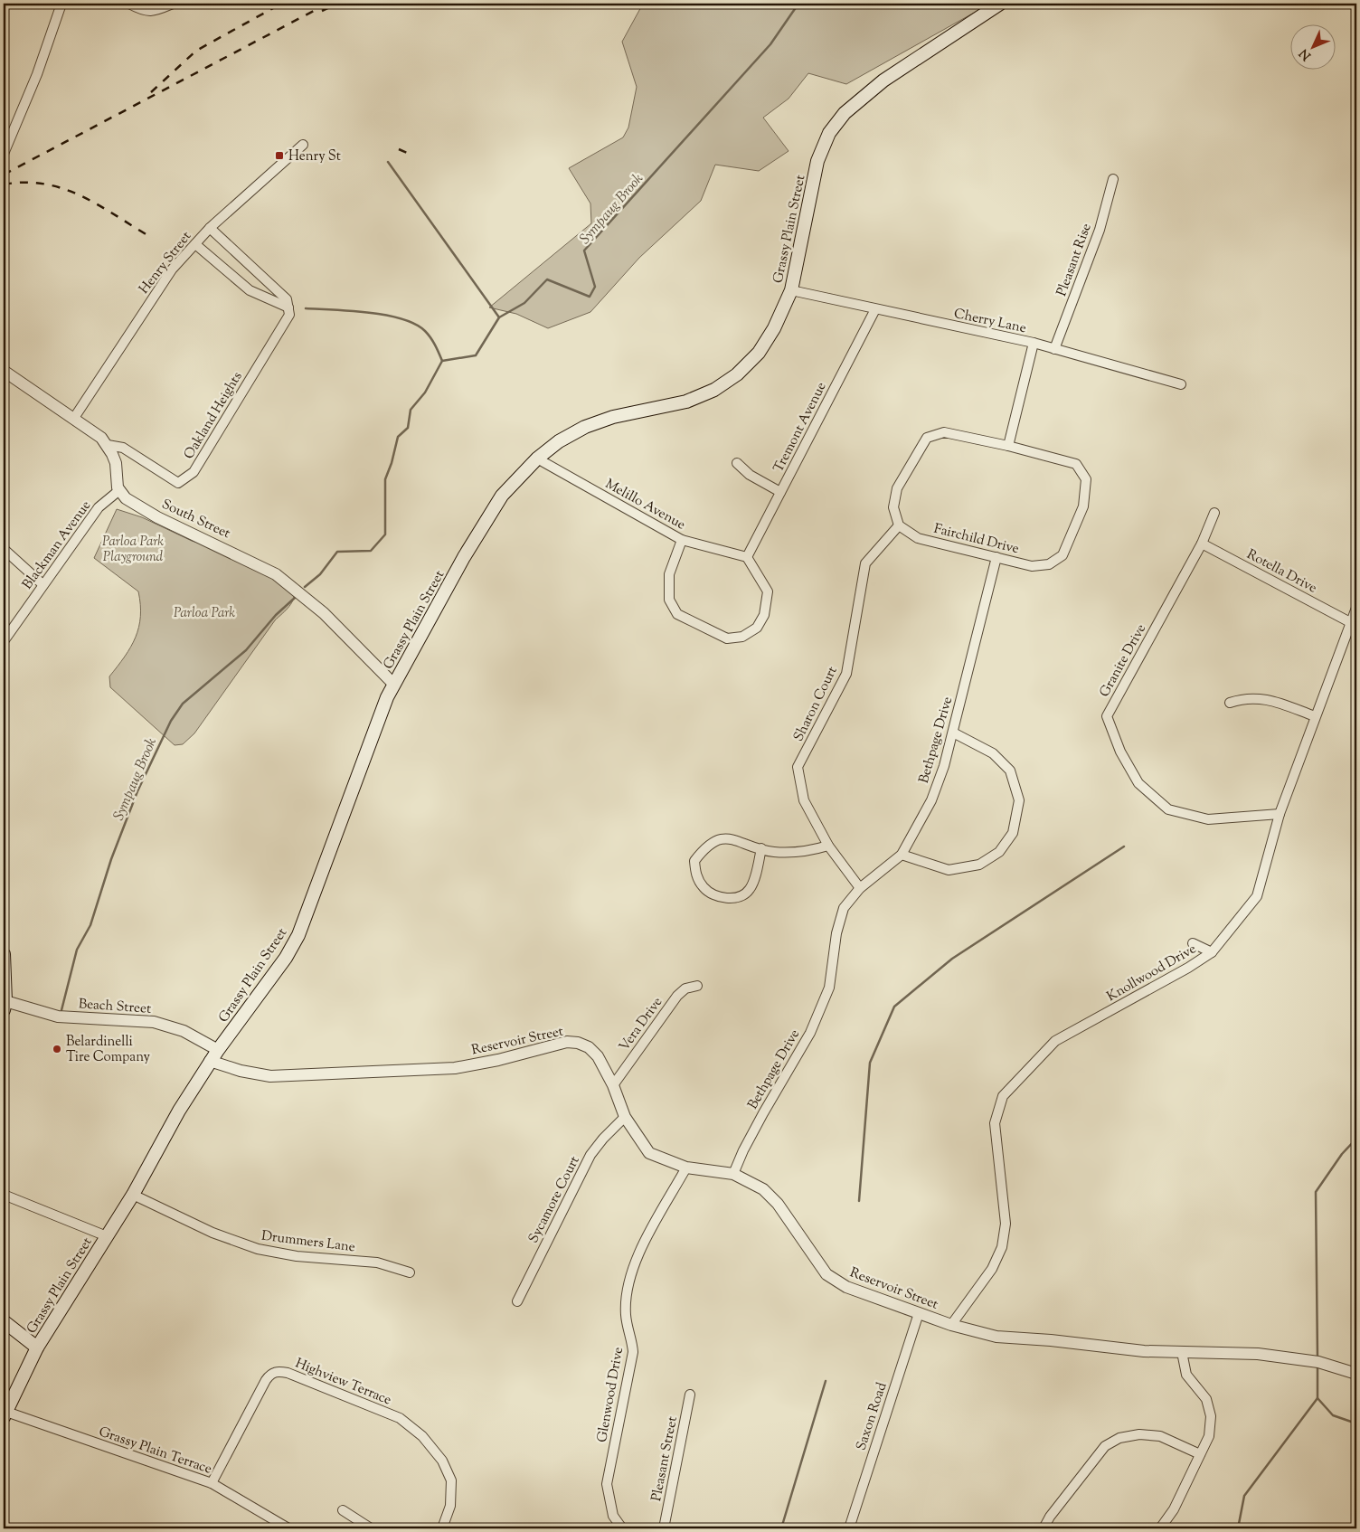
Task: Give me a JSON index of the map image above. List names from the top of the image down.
{
  "streets": {
    "main road": ["Grassy Plain Street"],
    "street": [
      "Pleasant Rise",
      "Henry Street",
      "Cherry Lane",
      "Oakland Heights",
      "Tremont Avenue",
      "Melillo Avenue",
      "South Street",
      "Fairchild Drive",
      "Blackman Avenue",
      "Rotella Drive",
      "Granite Drive",
      "Sharon Court",
      "Bethpage Drive",
      "Knollwood Drive",
      "Beach Street",
      "Vera Drive",
      "Reservoir Street",
      "Sycamore Court",
      "Drummers Lane",
      "Highview Terrace",
      "Glenwood Drive",
      "Saxon Road",
      "Grassy Plain Terrace",
      "Pleasant Street"
    ]
  },
  "crossings": [
    ["Grassy Plain Street", "Cherry Lane"],
    ["Grassy Plain Street", "Melillo Avenue"],
    ["Grassy Plain Street", "South Street"],
    ["Grassy Plain Street", "Beach Street"],
    ["Grassy Plain Street", "Reservoir Street"],
    ["Grassy Plain Street", "Drummers Lane"],
    ["Grassy Plain Street", "Grassy Plain Terrace"],
    ["Pleasant Rise", "Cherry Lane"],
    ["Cherry Lane", "Tremont Avenue"],
    ["Tremont Avenue", "Melillo Avenue"],
    ["South Street", "Blackman Avenue"],
    ["Fairchild Drive", "Sharon Court"],
    ["Fairchild Drive", "Bethpage Drive"],
    ["Rotella Drive", "Granite Drive"],
    ["Rotella Drive", "Knollwood Drive"],
    ["Granite Drive", "Knollwood Drive"],
    ["Sharon Court", "Bethpage Drive"],
    ["Bethpage Drive", "Reservoir Street"],
    ["Knollwood Drive", "Reservoir Street"],
    ["Beach Street", "Reservoir Street"],
    ["Vera Drive", "Reservoir Street"],
    ["Reservoir Street", "Sycamore Court"],
    ["Reservoir Street", "Glenwood Drive"],
    ["Reservoir Street", "Saxon Road"],
    ["Highview Terrace", "Grassy Plain Terrace"]
  ],
  "water": ["Sympaug Brook"],
  "parks": ["Parloa Park Playground", "Parloa Park"],
  "places": {
    "transit": ["Henry St"],
    "other": ["Belardinelli Tire Company"]
  },
  "north": "bottom left"
}
